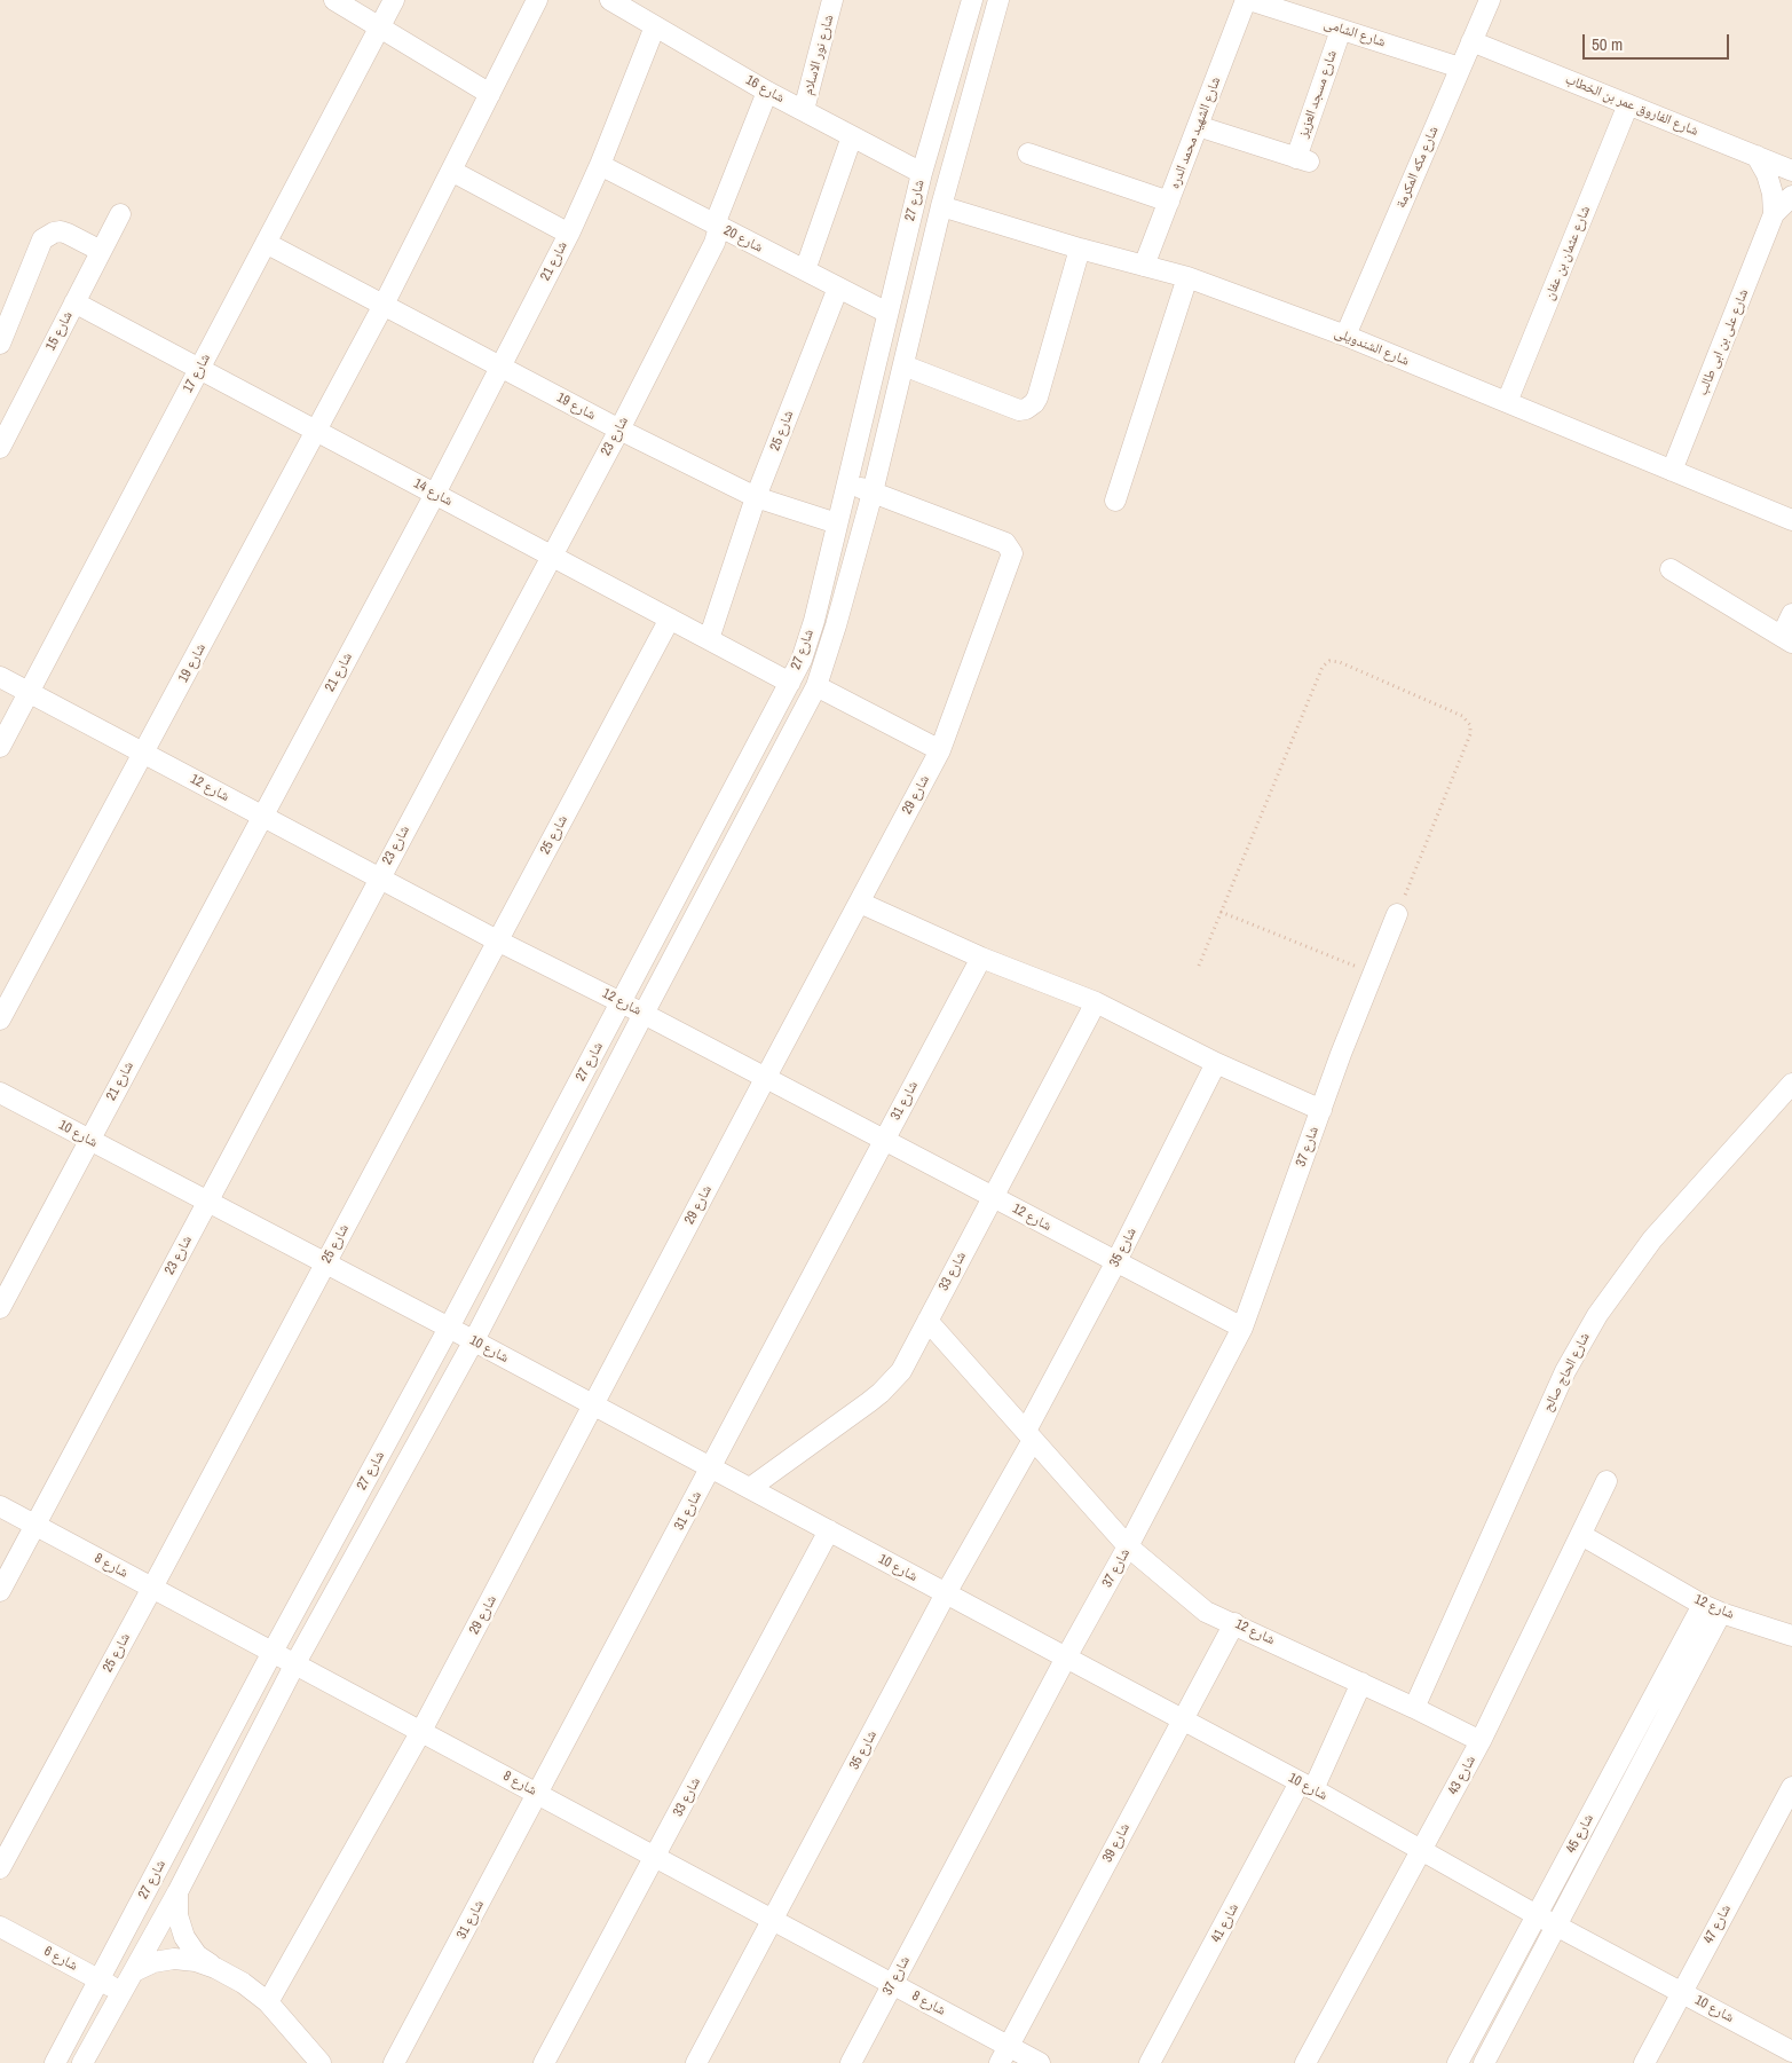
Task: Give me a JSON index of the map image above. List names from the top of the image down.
{
  "streets": {
    "street": [
      "شارع الشامى",
      "شارع نور الاسلام",
      "شارع 16",
      "شارع مسجد العزيز",
      "شارع الفاروق عمر بن الخطاب",
      "شارع الشهيد محمد الدره",
      "شارع مكه المكرمة",
      "شارع 27",
      "شارع 20",
      "شارع عثمان بن عفان",
      "شارع 21",
      "شارع 15",
      "شارع على بن ابى طالب",
      "شارع الشندويلى",
      "شارع 17",
      "شارع 19",
      "شارع 25",
      "شارع 23",
      "شارع 14",
      "شارع 12",
      "شارع 29",
      "شارع 31",
      "شارع 10",
      "شارع 37",
      "شارع 35",
      "شارع 33",
      "شارع الحاج صالح",
      "شارع 8",
      "شارع 43",
      "شارع 45",
      "شارع 39",
      "شارع 41",
      "شارع 47",
      "شارع 6"
    ]
  },
  "crossings": [
    ["شارع الشامى", "شارع مسجد العزيز"],
    ["شارع الشامى", "شارع الشهيد محمد الدره"],
    ["شارع الشامى", "شارع مكه المكرمة"],
    ["شارع نور الاسلام", "شارع 16"],
    ["شارع 16", "شارع 27"],
    ["شارع 16", "شارع 21"],
    ["شارع 16", "شارع 23"],
    ["شارع مسجد العزيز", "شارع الشهيد محمد الدره"],
    ["شارع الفاروق عمر بن الخطاب", "شارع مكه المكرمة"],
    ["شارع الفاروق عمر بن الخطاب", "شارع عثمان بن عفان"],
    ["شارع الفاروق عمر بن الخطاب", "شارع على بن ابى طالب"],
    ["شارع الشهيد محمد الدره", "شارع الشندويلى"],
    ["شارع مكه المكرمة", "شارع الشندويلى"],
    ["شارع 27", "شارع 20"],
    ["شارع 27", "شارع الشندويلى"],
    ["شارع 27", "شارع 19"],
    ["شارع 27", "شارع 14"],
    ["شارع 27", "شارع 12"],
    ["شارع 27", "شارع 29"],
    ["شارع 27", "شارع 10"],
    ["شارع 27", "شارع 8"],
    ["شارع 27", "شارع 6"],
    ["شارع 20", "شارع 21"],
    ["شارع 20", "شارع 25"],
    ["شارع 20", "شارع 23"],
    ["شارع عثمان بن عفان", "شارع الشندويلى"],
    ["شارع 21", "شارع 19"],
    ["شارع 21", "شارع 14"],
    ["شارع 21", "شارع 12"],
    ["شارع 21", "شارع 10"],
    ["شارع 15", "شارع 14"],
    ["شارع على بن ابى طالب", "شارع الشندويلى"],
    ["شارع 17", "شارع 19"],
    ["شارع 17", "شارع 14"],
    ["شارع 17", "شارع 12"],
    ["شارع 19", "شارع 25"],
    ["شارع 19", "شارع 23"],
    ["شارع 19", "شارع 14"],
    ["شارع 19", "شارع 12"],
    ["شارع 25", "شارع 14"],
    ["شارع 25", "شارع 12"],
    ["شارع 25", "شارع 10"],
    ["شارع 25", "شارع 8"],
    ["شارع 23", "شارع 14"],
    ["شارع 23", "شارع 12"],
    ["شارع 23", "شارع 10"],
    ["شارع 23", "شارع 8"],
    ["شارع 12", "شارع 29"],
    ["شارع 12", "شارع 31"],
    ["شارع 12", "شارع 37"],
    ["شارع 12", "شارع 35"],
    ["شارع 12", "شارع 33"],
    ["شارع 12", "شارع الحاج صالح"],
    ["شارع 12", "شارع 43"],
    ["شارع 12", "شارع 45"],
    ["شارع 12", "شارع 39"],
    ["شارع 12", "شارع 41"],
    ["شارع 29", "شارع 10"],
    ["شارع 29", "شارع 8"],
    ["شارع 31", "شارع 10"],
    ["شارع 31", "شارع 8"],
    ["شارع 10", "شارع 37"],
    ["شارع 10", "شارع 35"],
    ["شارع 10", "شارع 33"],
    ["شارع 10", "شارع 43"],
    ["شارع 10", "شارع 45"],
    ["شارع 10", "شارع 39"],
    ["شارع 10", "شارع 41"],
    ["شارع 10", "شارع 47"],
    ["شارع 37", "شارع 8"],
    ["شارع 35", "شارع 8"],
    ["شارع 33", "شارع 8"],
    ["شارع 8", "شارع 39"]
  ],
  "scale_bar": "50 m"
}
